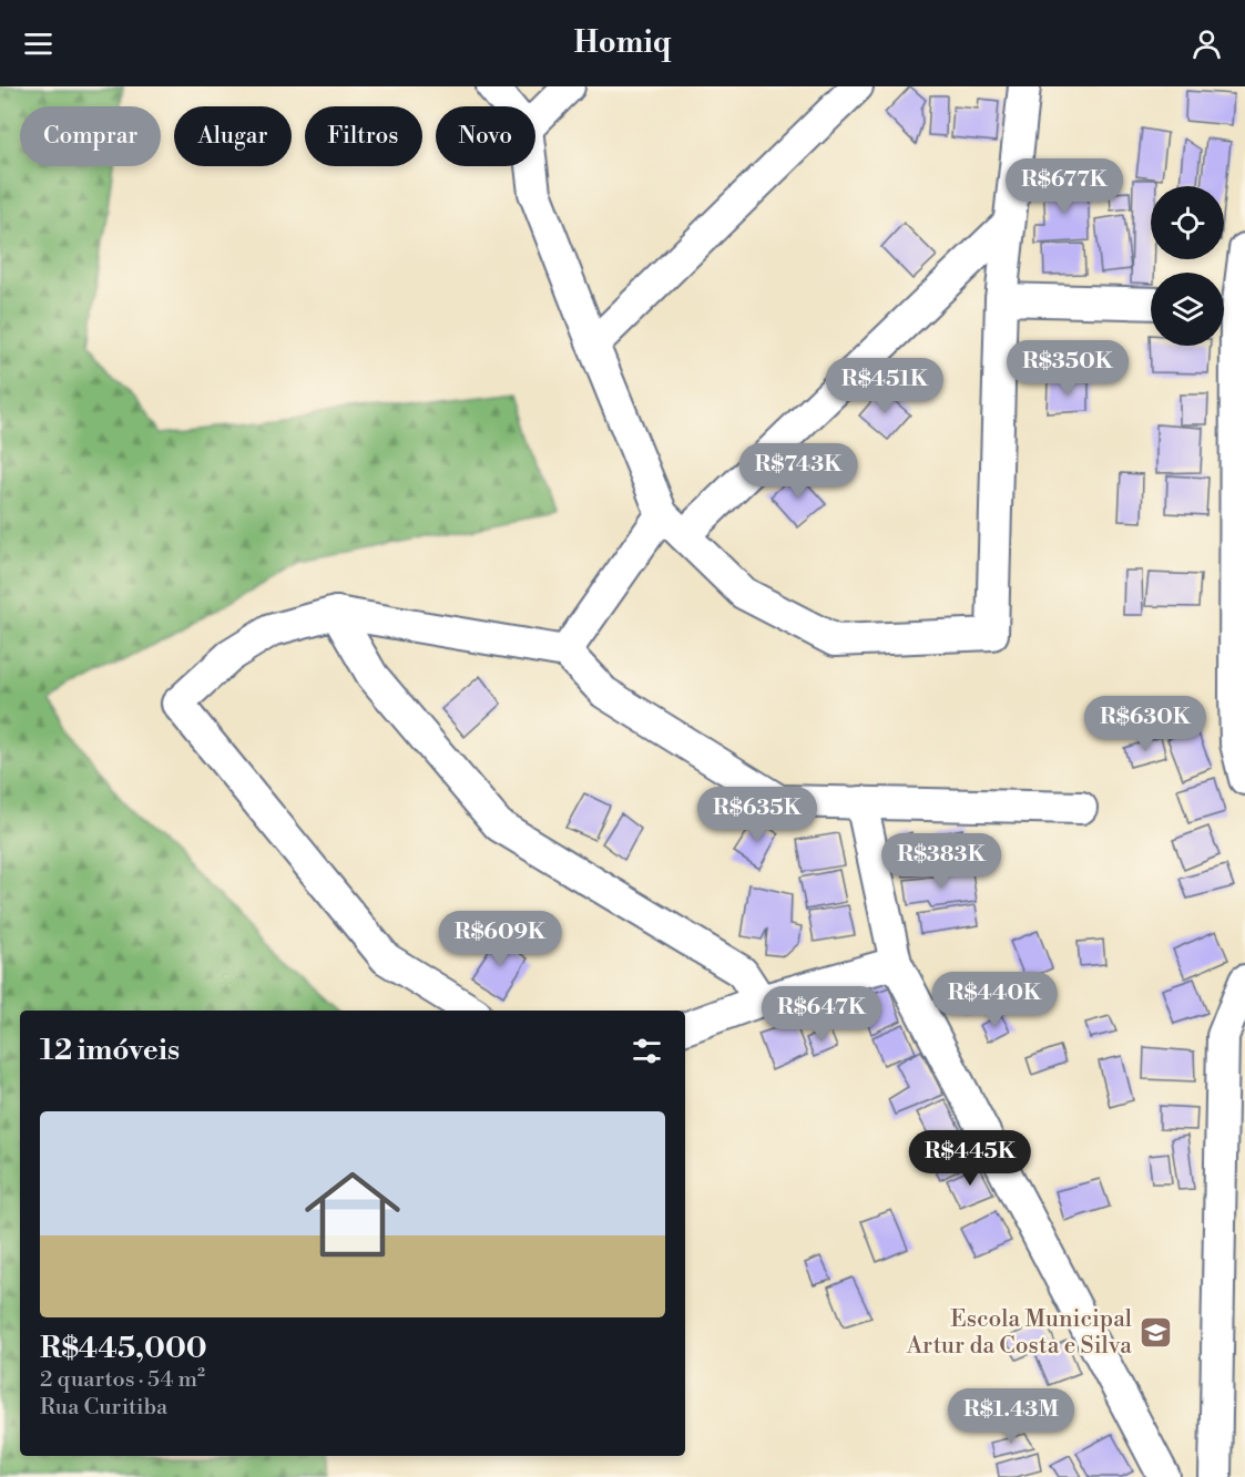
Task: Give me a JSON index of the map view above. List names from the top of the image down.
{
  "places": {
    "school or university": ["Escola Municipal Artur da Costa e Silva"]
  },
  "page": {
    "header": "Homiq",
    "chip": [
      "Comprar",
      "Alugar",
      "Filtros",
      "Novo"
    ],
    "price": [
      "R$677K",
      "R$350K",
      "R$451K",
      "R$743K",
      "R$630K",
      "R$635K",
      "R$383K",
      "R$609K",
      "R$440K",
      "R$647K",
      "R$445K",
      "R$1.43M"
    ],
    "heading": "12 imóveis",
    "list": [
      {
        "name": "R$445,000",
        "note": "2 quartos · 54 m² · Rua Curitiba"
      }
    ]
  }
}
